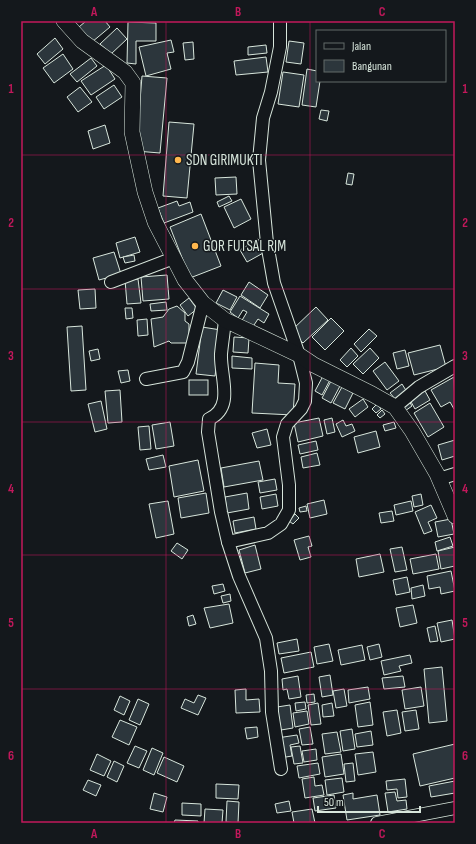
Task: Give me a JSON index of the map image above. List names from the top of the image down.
{
  "places": ["SDN GIRIMUKTI", "GOR FUTSAL RJM"],
  "legend": ["Jalan", "Bangunan"],
  "scale_bar": "50 m",
  "grid": {
    "columns": ["A", "B", "C"],
    "rows": [
      "1",
      "2",
      "3",
      "4",
      "5",
      "6"
    ]
  }
}
